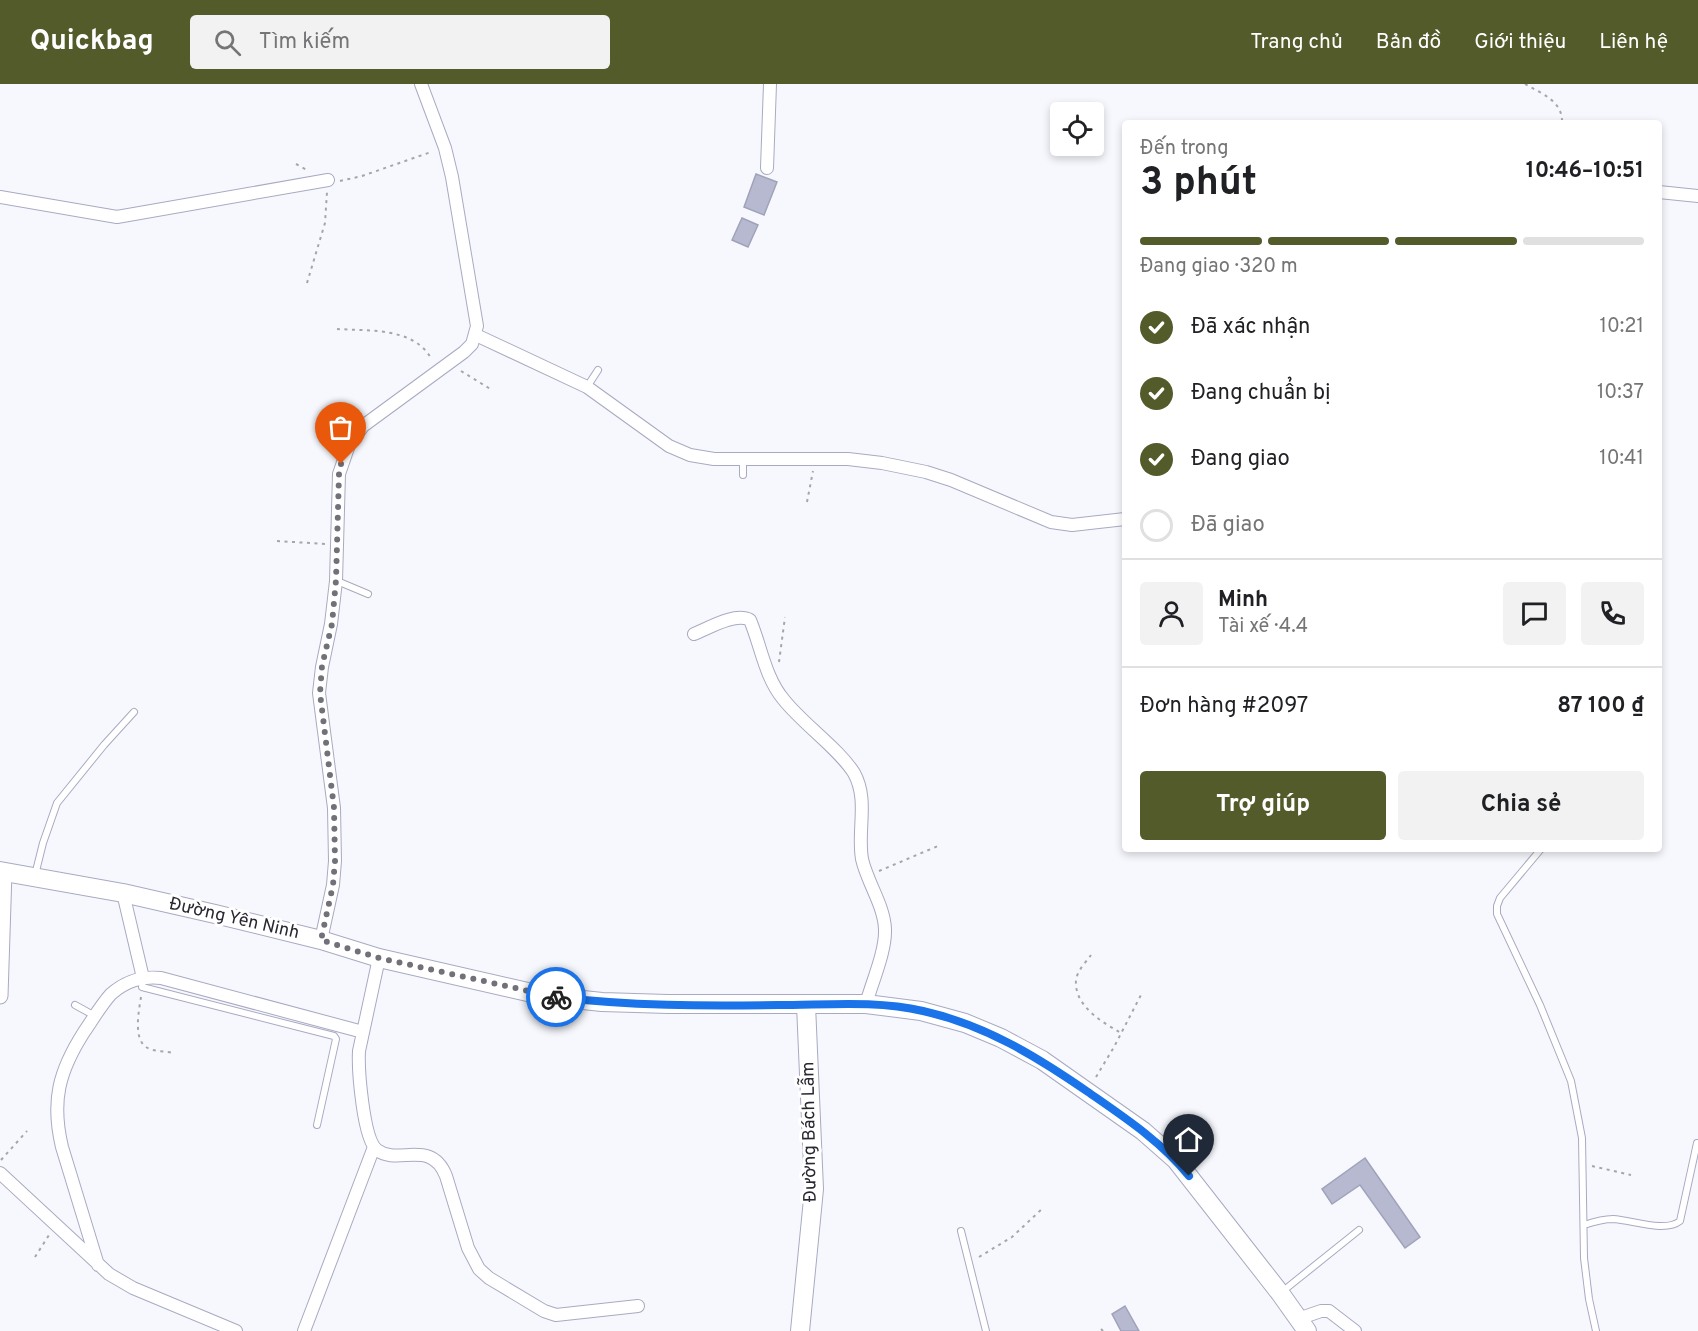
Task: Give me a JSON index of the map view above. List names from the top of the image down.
{
  "streets": {
    "main road": ["Đường Yên Ninh", "Đường Bách Lẫm"]
  },
  "crossings": [
    ["Đường Yên Ninh", "Đường Bách Lẫm"]
  ],
  "page": {
    "header": "Quickbag",
    "search": "Tìm kiếm",
    "nav": [
      "Trang chủ",
      "Bản đồ",
      "Giới thiệu",
      "Liên hệ"
    ],
    "heading": ["3 phút", "Đến trong", "10:46–10:51"],
    "panel": [
      "Minh",
      "Tài xế · 4.4",
      "Đơn hàng #2097",
      "87 100 ₫"
    ],
    "bar": "Đang giao · 320 m",
    "list": [
      ["Đã xác nhận", "10:21"],
      ["Đang chuẩn bị", "10:37"],
      ["Đang giao", "10:41"],
      "Đã giao"
    ],
    "buttons": ["Trợ giúp", "Chia sẻ"]
  }
}
